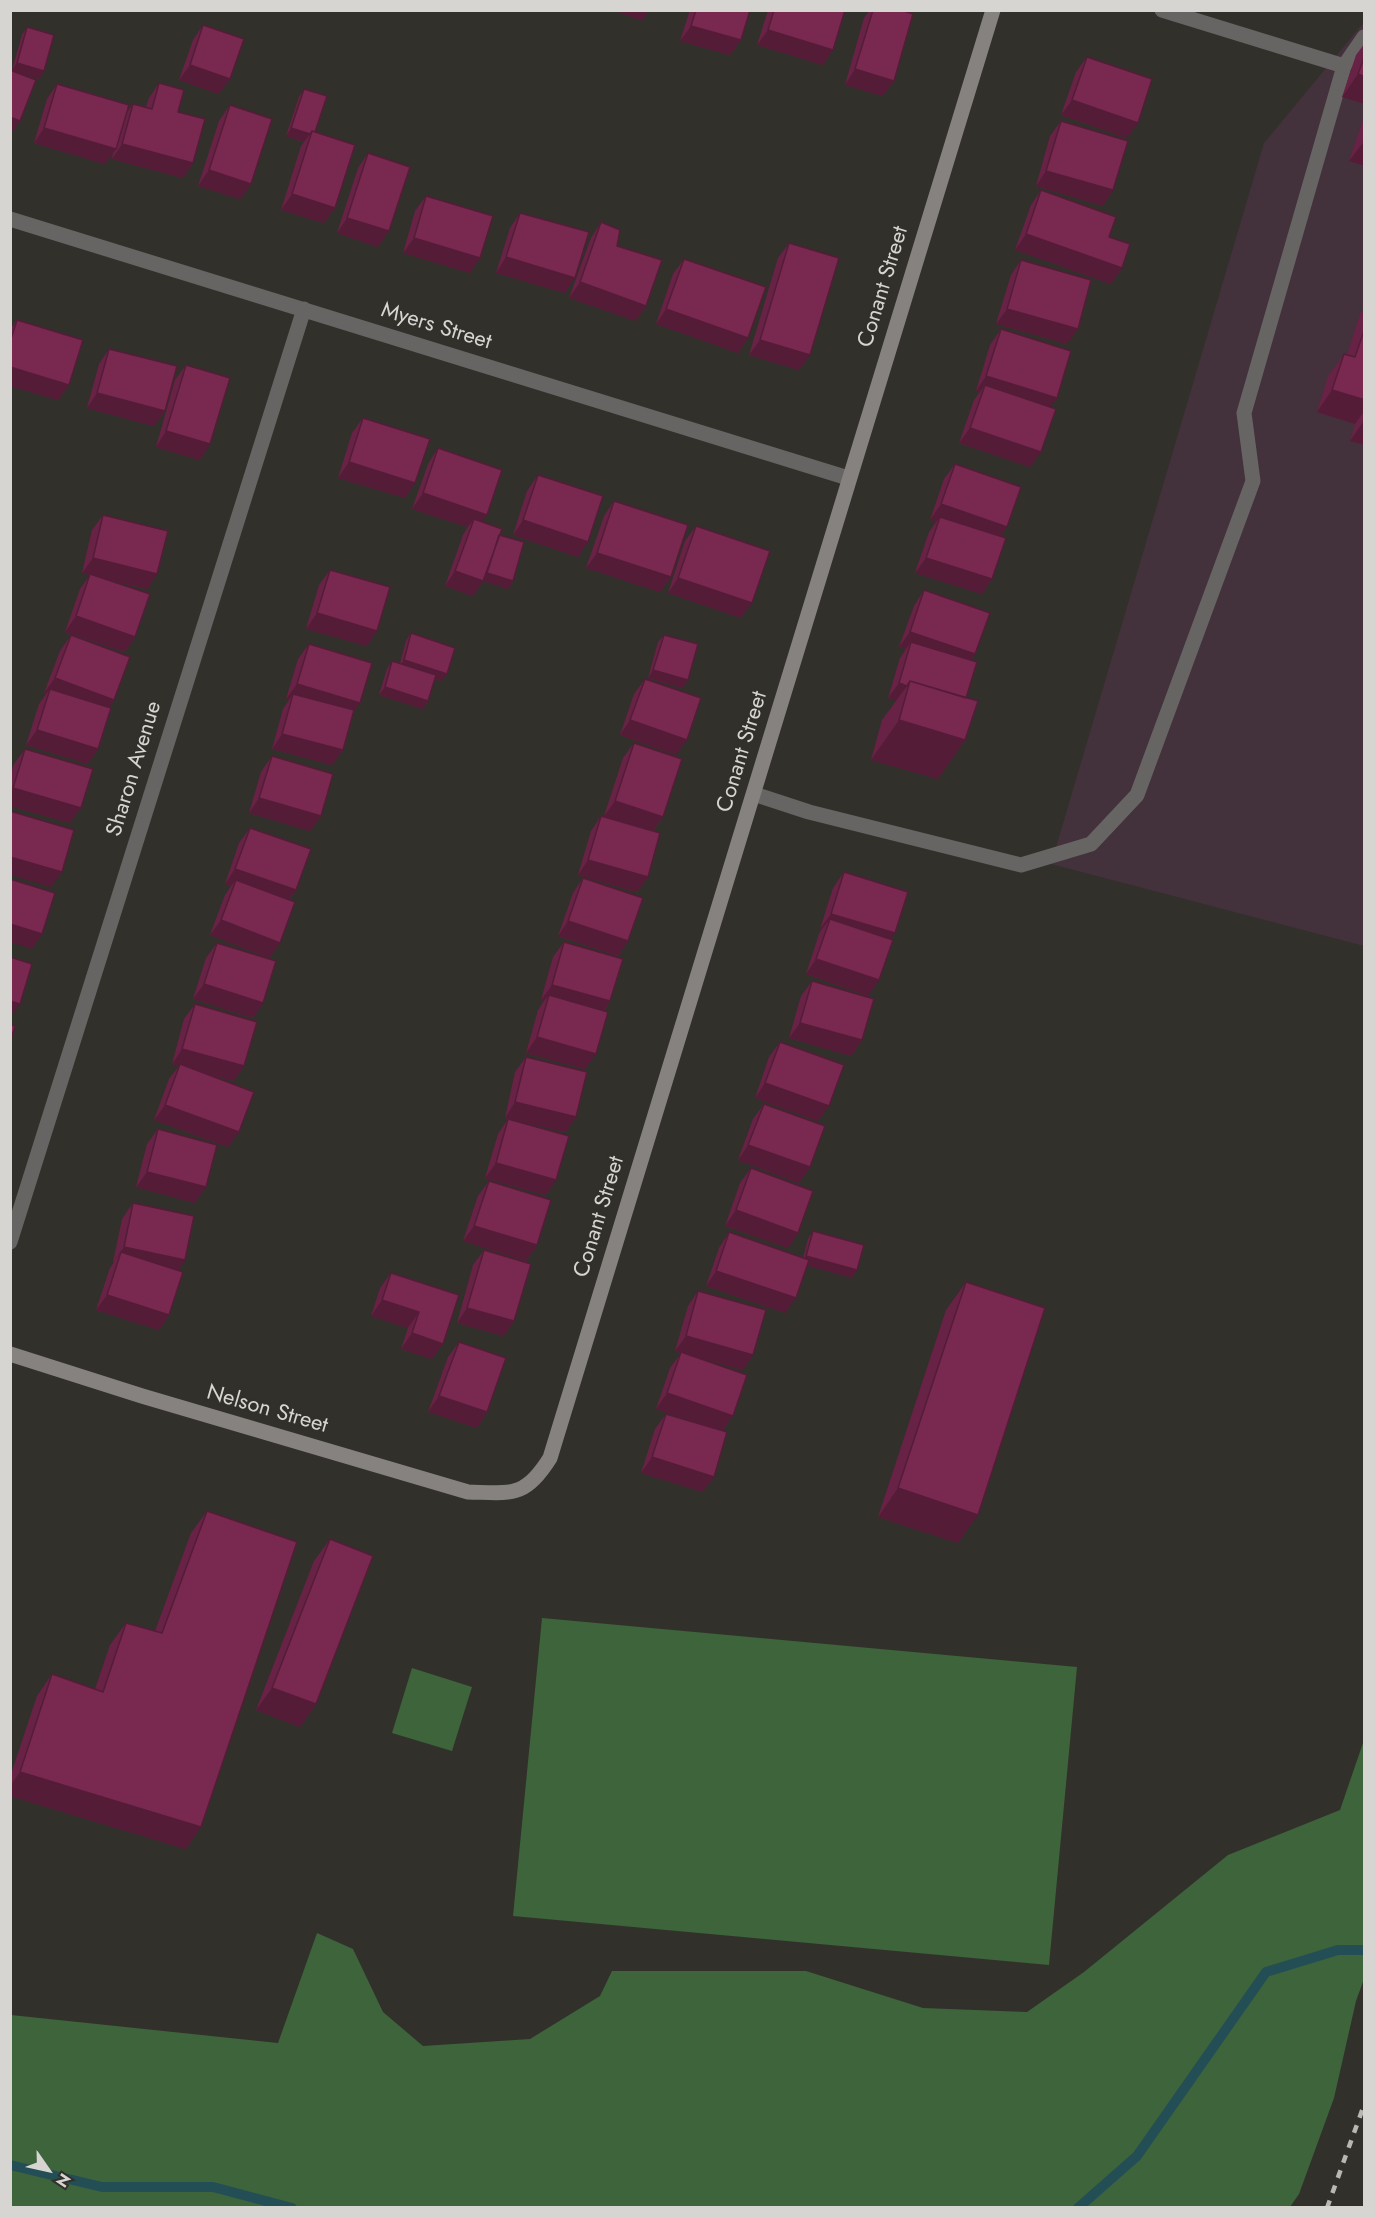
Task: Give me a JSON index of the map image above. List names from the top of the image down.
{
  "streets": {
    "street": [
      "Conant Street",
      "Myers Street",
      "Sharon Avenue",
      "Nelson Street"
    ]
  },
  "crossings": [
    ["Conant Street", "Myers Street"],
    ["Conant Street", "Nelson Street"],
    ["Myers Street", "Sharon Avenue"]
  ],
  "north": "bottom right"
}
